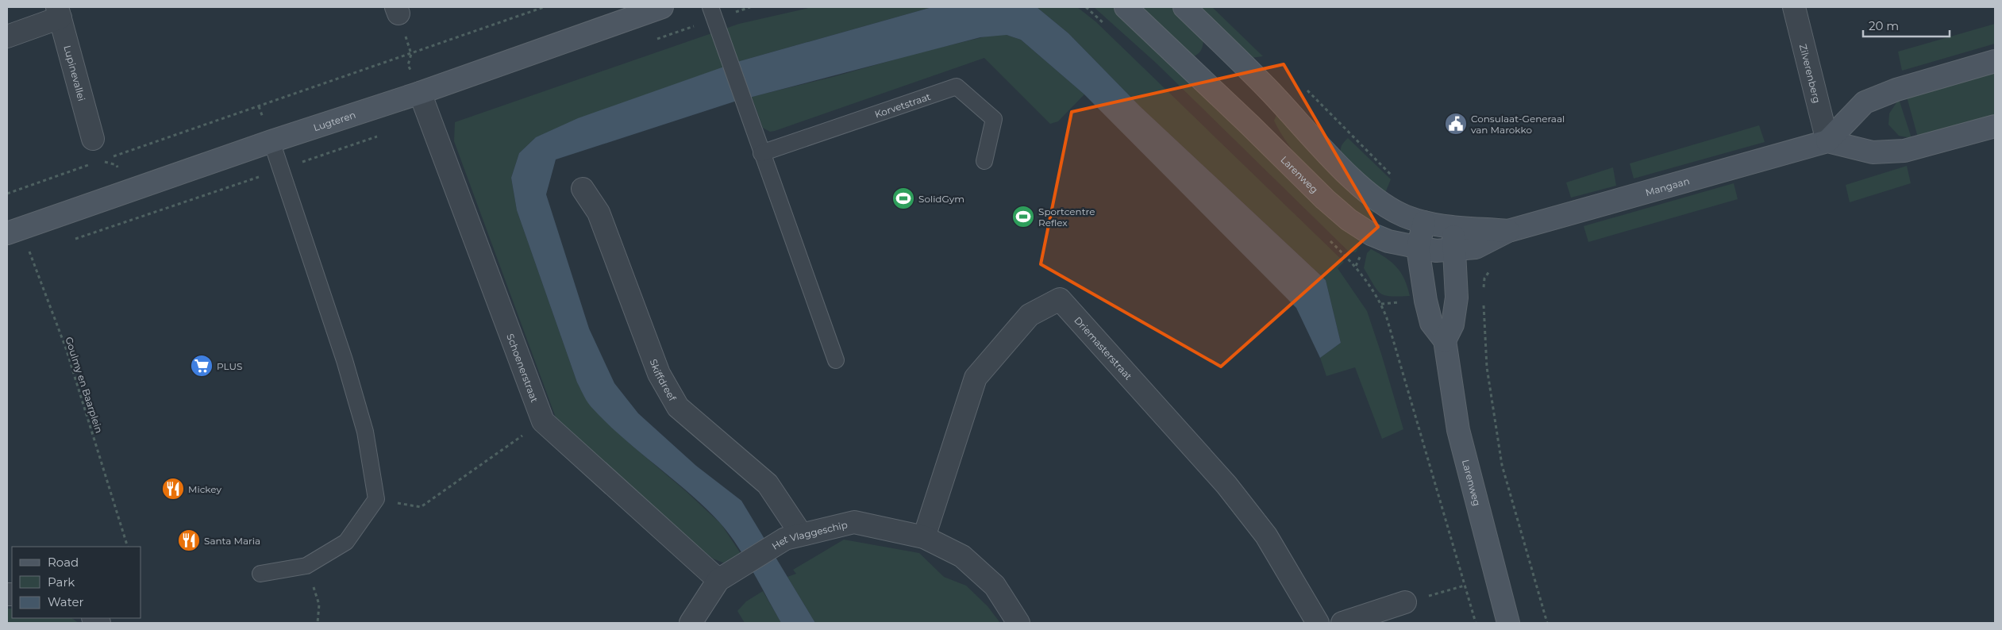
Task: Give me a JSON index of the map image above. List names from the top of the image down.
{
  "streets": {
    "street": [
      "Lupinevallei",
      "Zilverenberg",
      "Lugteren",
      "Larenweg",
      "Mangaan",
      "Driemasterstraat",
      "Schoenerstraat",
      "Skiffdreef",
      "Het Vlaggeschip"
    ],
    "lane": ["Korvetstraat"],
    "path": ["Goulmy en Baarplein"]
  },
  "crossings": [
    ["Zilverenberg", "Mangaan"],
    ["Lugteren", "Schoenerstraat"],
    ["Lugteren", "Goulmy en Baarplein"],
    ["Larenweg", "Mangaan"],
    ["Driemasterstraat", "Het Vlaggeschip"],
    ["Schoenerstraat", "Het Vlaggeschip"],
    ["Skiffdreef", "Het Vlaggeschip"]
  ],
  "places": {
    "public building": ["Consulaat-Generaal van Marokko"],
    "sports": ["SolidGym", "Sportcentre Reflex"],
    "supermarket": ["PLUS"],
    "restaurant": ["Mickey", "Santa Maria"]
  },
  "legend": ["Road", "Park", "Water"],
  "scale_bar": "20 m"
}
